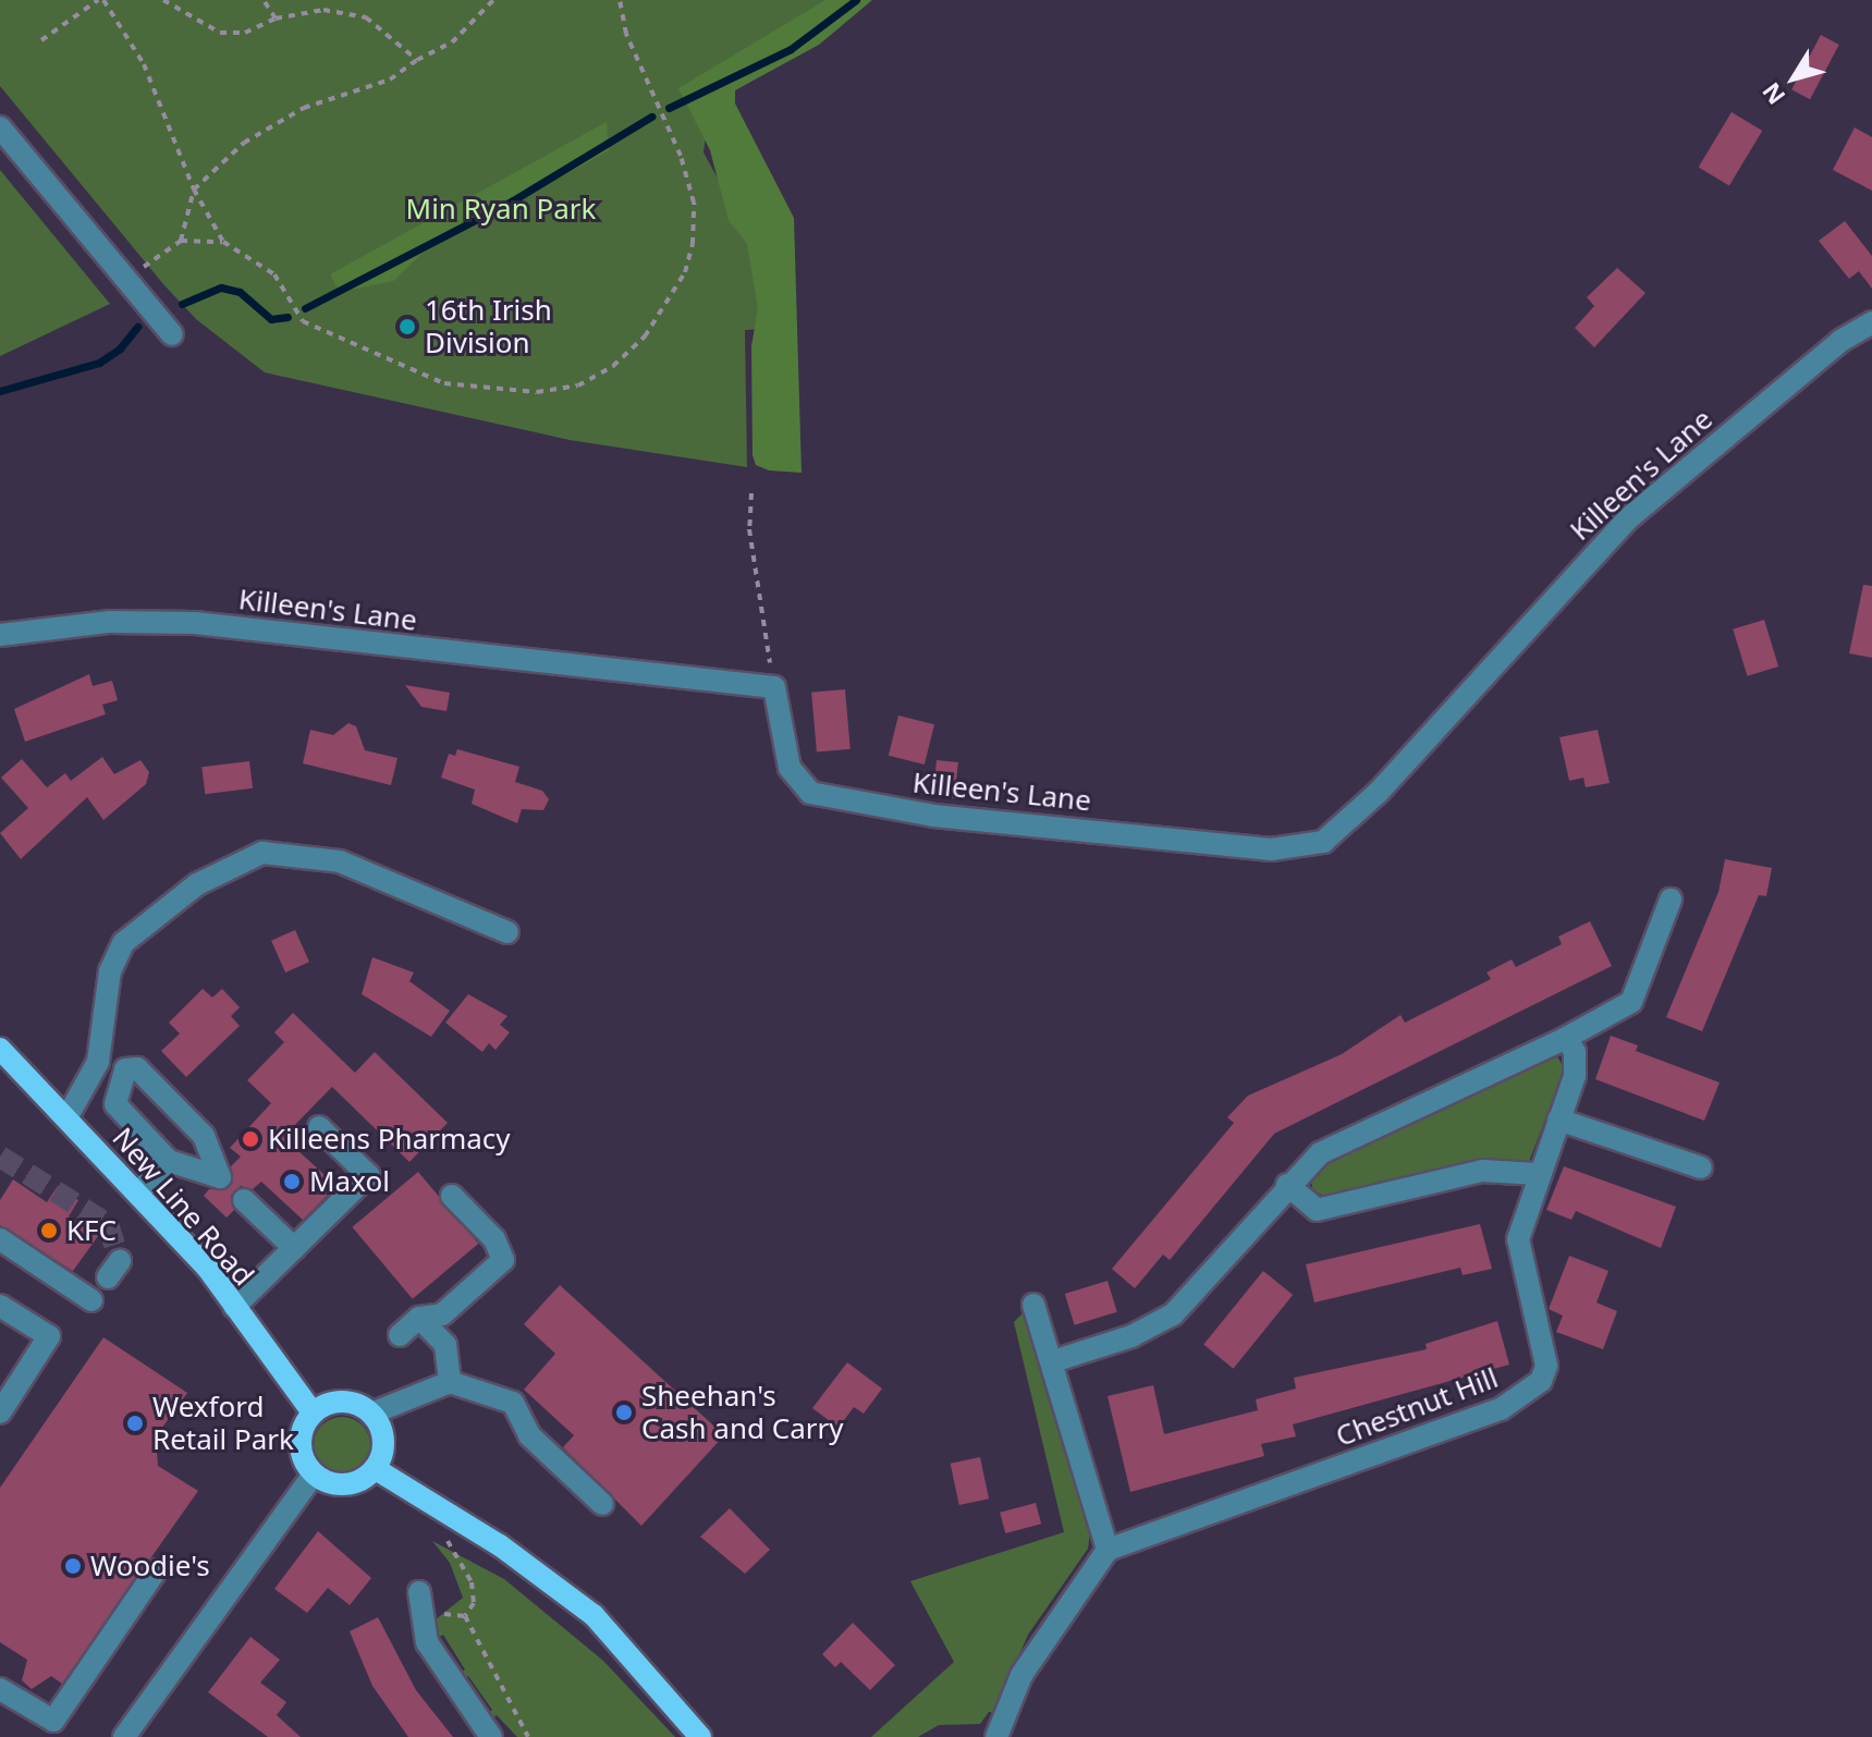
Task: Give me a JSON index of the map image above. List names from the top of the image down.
{
  "streets": {
    "main road": ["New Line Road"],
    "street": ["Killeen's Lane", "Chestnut Hill"]
  },
  "parks": ["Min Ryan Park"],
  "places": [
    "16th Irish Division",
    "Killeens Pharmacy",
    "Maxol",
    "KFC",
    "Sheehan's Cash and Carry",
    "Wexford Retail Park",
    "Woodie's"
  ],
  "north": "bottom left"
}
